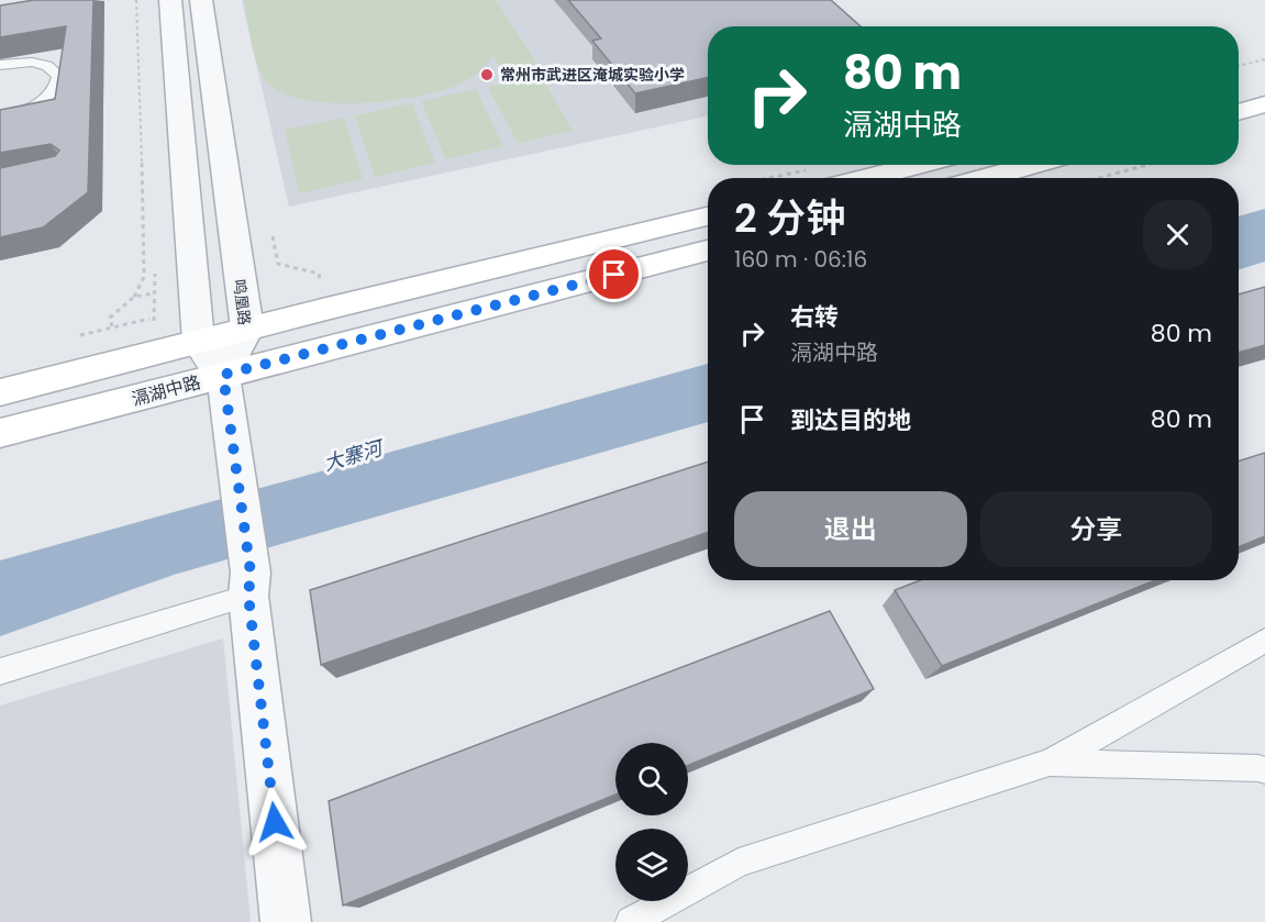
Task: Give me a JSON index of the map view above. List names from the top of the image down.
{
  "streets": {
    "main road": ["滆湖中路"],
    "street": ["鸣凰路"]
  },
  "crossings": [
    ["鸣凰路", "滆湖中路"]
  ],
  "water": ["大寨河"],
  "places": ["常州市武进区淹城实验小学"],
  "page": {
    "turn": ["80 m", "滆湖中路"],
    "heading": ["2 分钟", "160 m · 06:16"],
    "list": [
      {
        "name": "右转",
        "note": "滆湖中路",
        "value": "80 m"
      },
      {
        "name": "到达目的地",
        "value": "80 m"
      }
    ],
    "buttons": ["退出", "分享"]
  }
}
